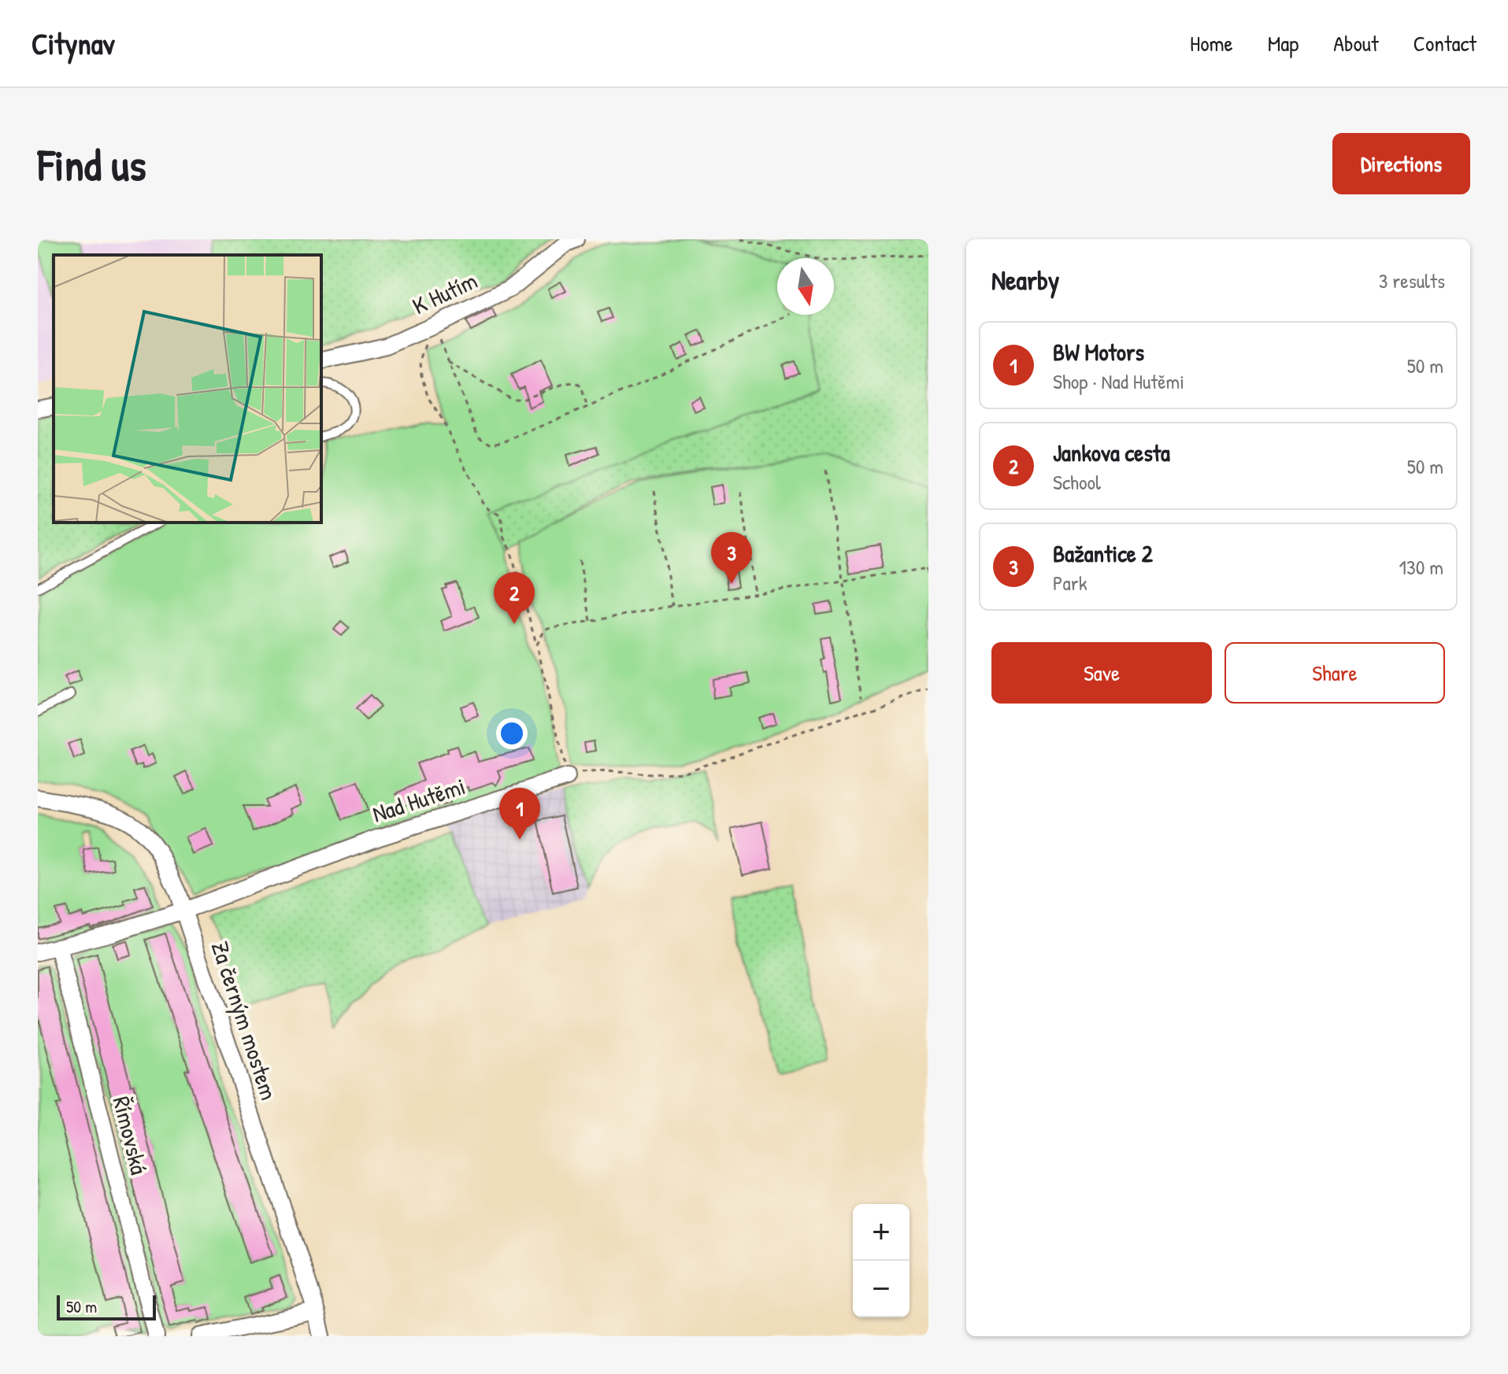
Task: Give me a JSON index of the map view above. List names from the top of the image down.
{
  "streets": {
    "street": [
      "K Hutím",
      "Nad Hutěmi",
      "Za černým mostem",
      "Římovská"
    ]
  },
  "crossings": [
    ["Nad Hutěmi", "Za černým mostem"],
    ["Nad Hutěmi", "Římovská"]
  ],
  "scale_bar": "50 m",
  "north": "bottom",
  "page": {
    "header": "Citynav",
    "nav": [
      "Home",
      "Map",
      "About",
      "Contact"
    ],
    "buttons": [
      "Directions",
      ["Save", "Share"]
    ],
    "title": "Find us",
    "heading": ["Nearby", "3 results"],
    "list": [
      {
        "mark": "1",
        "name": "BW Motors",
        "note": "Shop · Nad Hutěmi",
        "value": "50 m"
      },
      {
        "mark": "2",
        "name": "Jankova cesta",
        "note": "School",
        "value": "50 m"
      },
      {
        "mark": "3",
        "name": "Bažantice 2",
        "note": "Park",
        "value": "130 m"
      }
    ],
    "pins": ["3", "2", "1"],
    "map_buttons": ["+", "−"],
    "scale": "50 m"
  }
}
